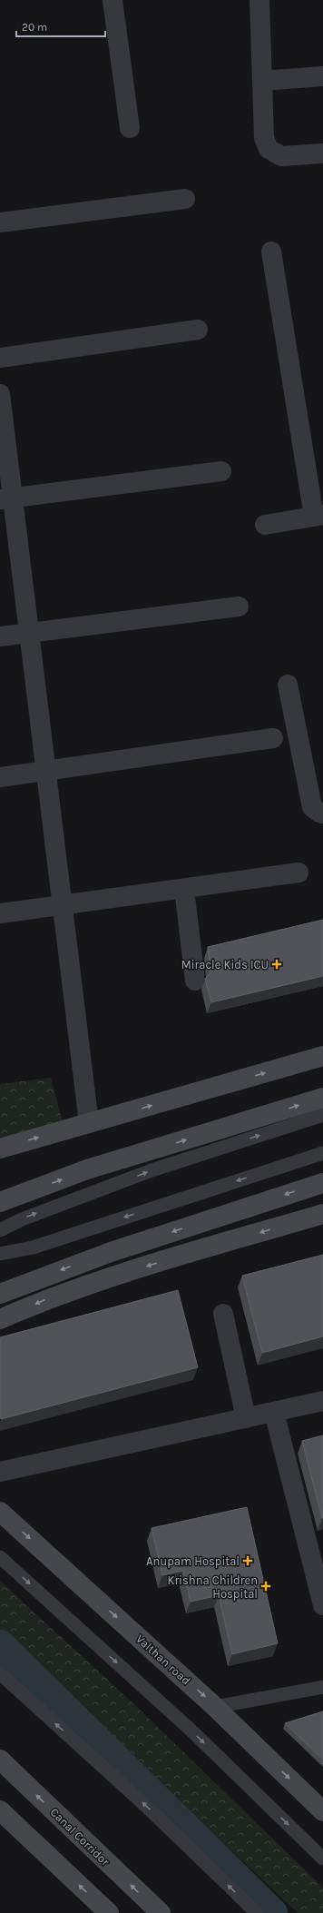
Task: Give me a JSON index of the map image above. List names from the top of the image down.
{
  "streets": {
    "main road": ["Valthan road", "Canal Corridor"]
  },
  "one_way": ["Valthan road"],
  "places": {
    "health": ["Miracle Kids ICU", "Anupam Hospital", "Krishna Children Hospital"]
  },
  "scale_bar": "20 m"
}
